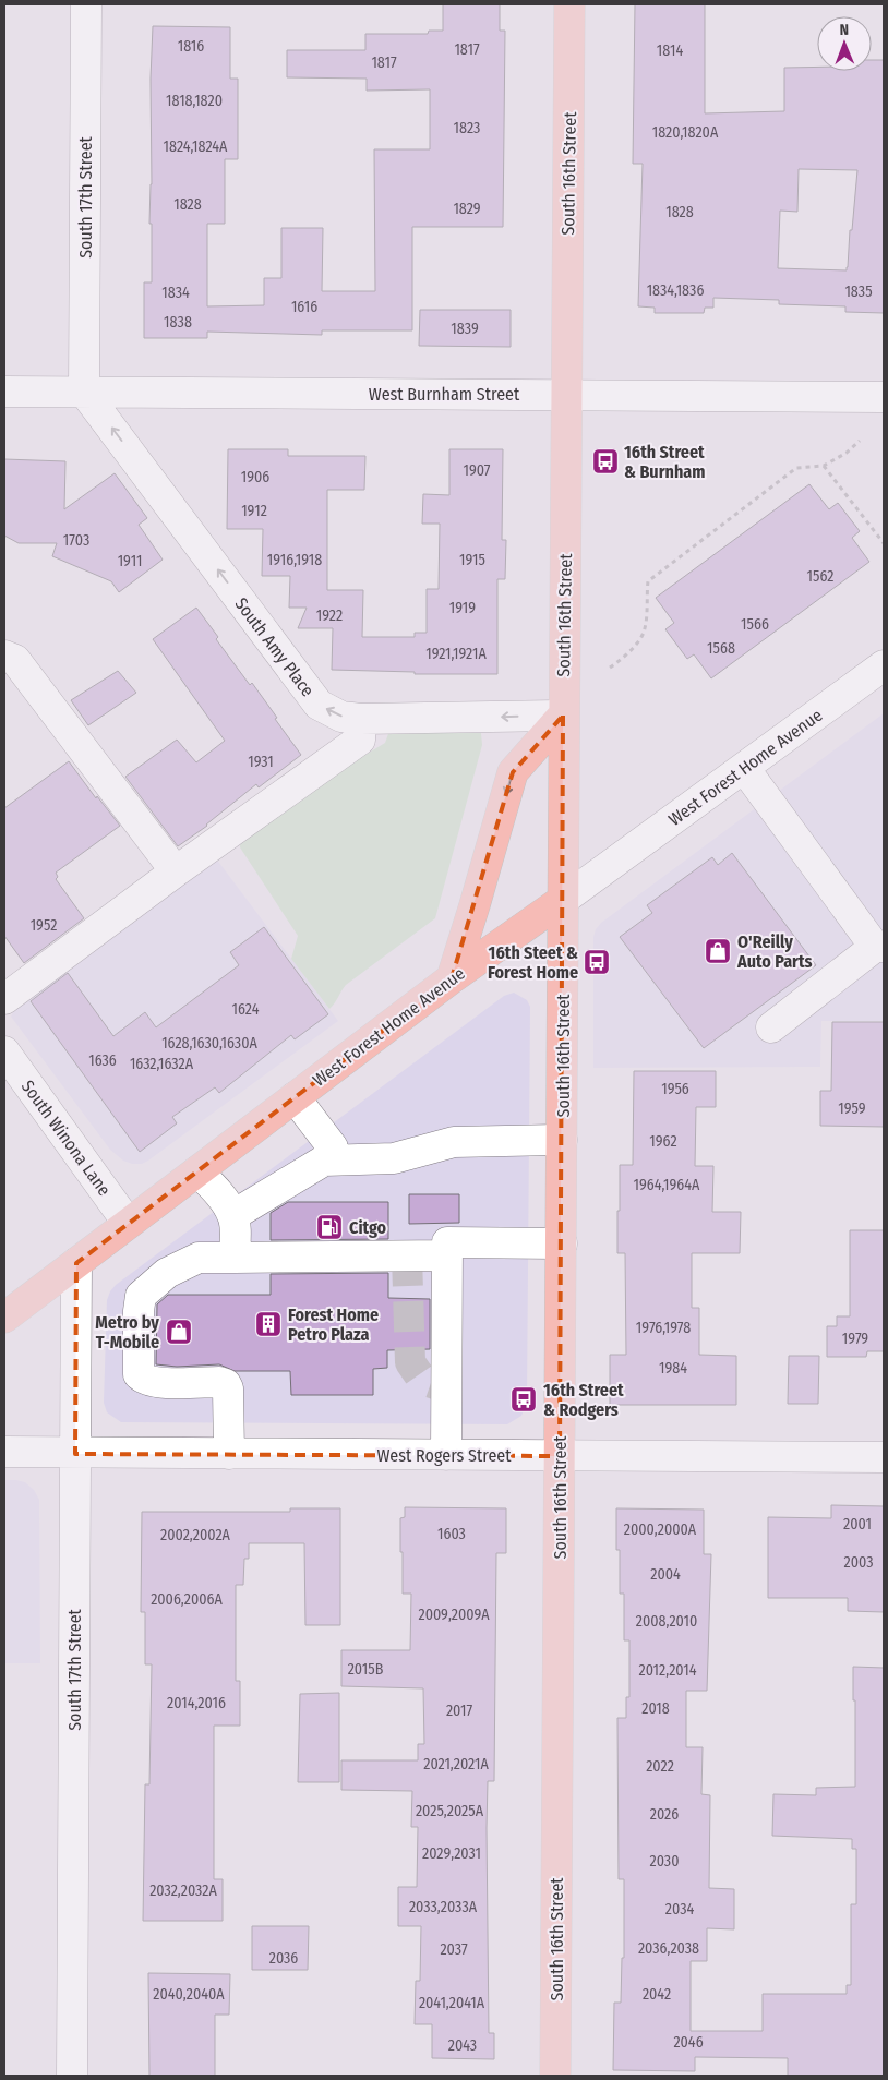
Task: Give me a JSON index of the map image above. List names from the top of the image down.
{
  "streets": {
    "main road": ["South 16th Street", "West Forest Home Avenue"],
    "street": [
      "South 17th Street",
      "West Burnham Street",
      "South Amy Place",
      "South Winona Lane",
      "West Rogers Street"
    ]
  },
  "crossings": [
    ["South 16th Street", "West Burnham Street"],
    ["South 16th Street", "South Amy Place"],
    ["South 16th Street", "West Forest Home Avenue"],
    ["South 16th Street", "West Rogers Street"],
    ["South 17th Street", "West Burnham Street"],
    ["South 17th Street", "South Amy Place"],
    ["South 17th Street", "West Forest Home Avenue"],
    ["South 17th Street", "West Rogers Street"],
    ["West Burnham Street", "South Amy Place"],
    ["West Forest Home Avenue", "South Winona Lane"]
  ],
  "places": {
    "bus stop": ["16th Street & Burnham", "16th Steet & Forest Home", "16th Street & Rodgers"],
    "shop": ["O'Reilly Auto Parts", "Metro by T-Mobile"],
    "fuel station": ["Citgo"],
    "building": ["Forest Home Petro Plaza"]
  },
  "house_numbers": [
    "1816",
    "1817",
    "1814",
    "1817",
    "1818,1820",
    "1823",
    "1820,1820A",
    "1824,1824A",
    "1828",
    "1829",
    "1828",
    "1834,1836",
    "1835",
    "1834",
    "1616",
    "1838",
    "1839",
    "1907",
    "1906",
    "1912",
    "1703",
    "1916,1918",
    "1915",
    "1911",
    "1562",
    "1919",
    "1922",
    "1566",
    "1568",
    "1921,1921A",
    "1931",
    "1952",
    "1624",
    "1628,1630,1630A",
    "1636",
    "1632,1632A",
    "1956",
    "1959",
    "1962",
    "1964,1964A",
    "1976,1978",
    "1979",
    "1984",
    "2001",
    "2000,2000A",
    "1603",
    "2002,2002A",
    "2003",
    "2004",
    "2006,2006A",
    "2009,2009A",
    "2008,2010",
    "2015B",
    "2012,2014",
    "2014,2016",
    "2018",
    "2017",
    "2021,2021A",
    "2022",
    "2025,2025A",
    "2026",
    "2029,2031",
    "2030",
    "2032,2032A",
    "2033,2033A",
    "2034",
    "2036,2038",
    "2037",
    "2036",
    "2040,2040A",
    "2042",
    "2041,2041A",
    "2046",
    "2043"
  ],
  "north": "top"
}
